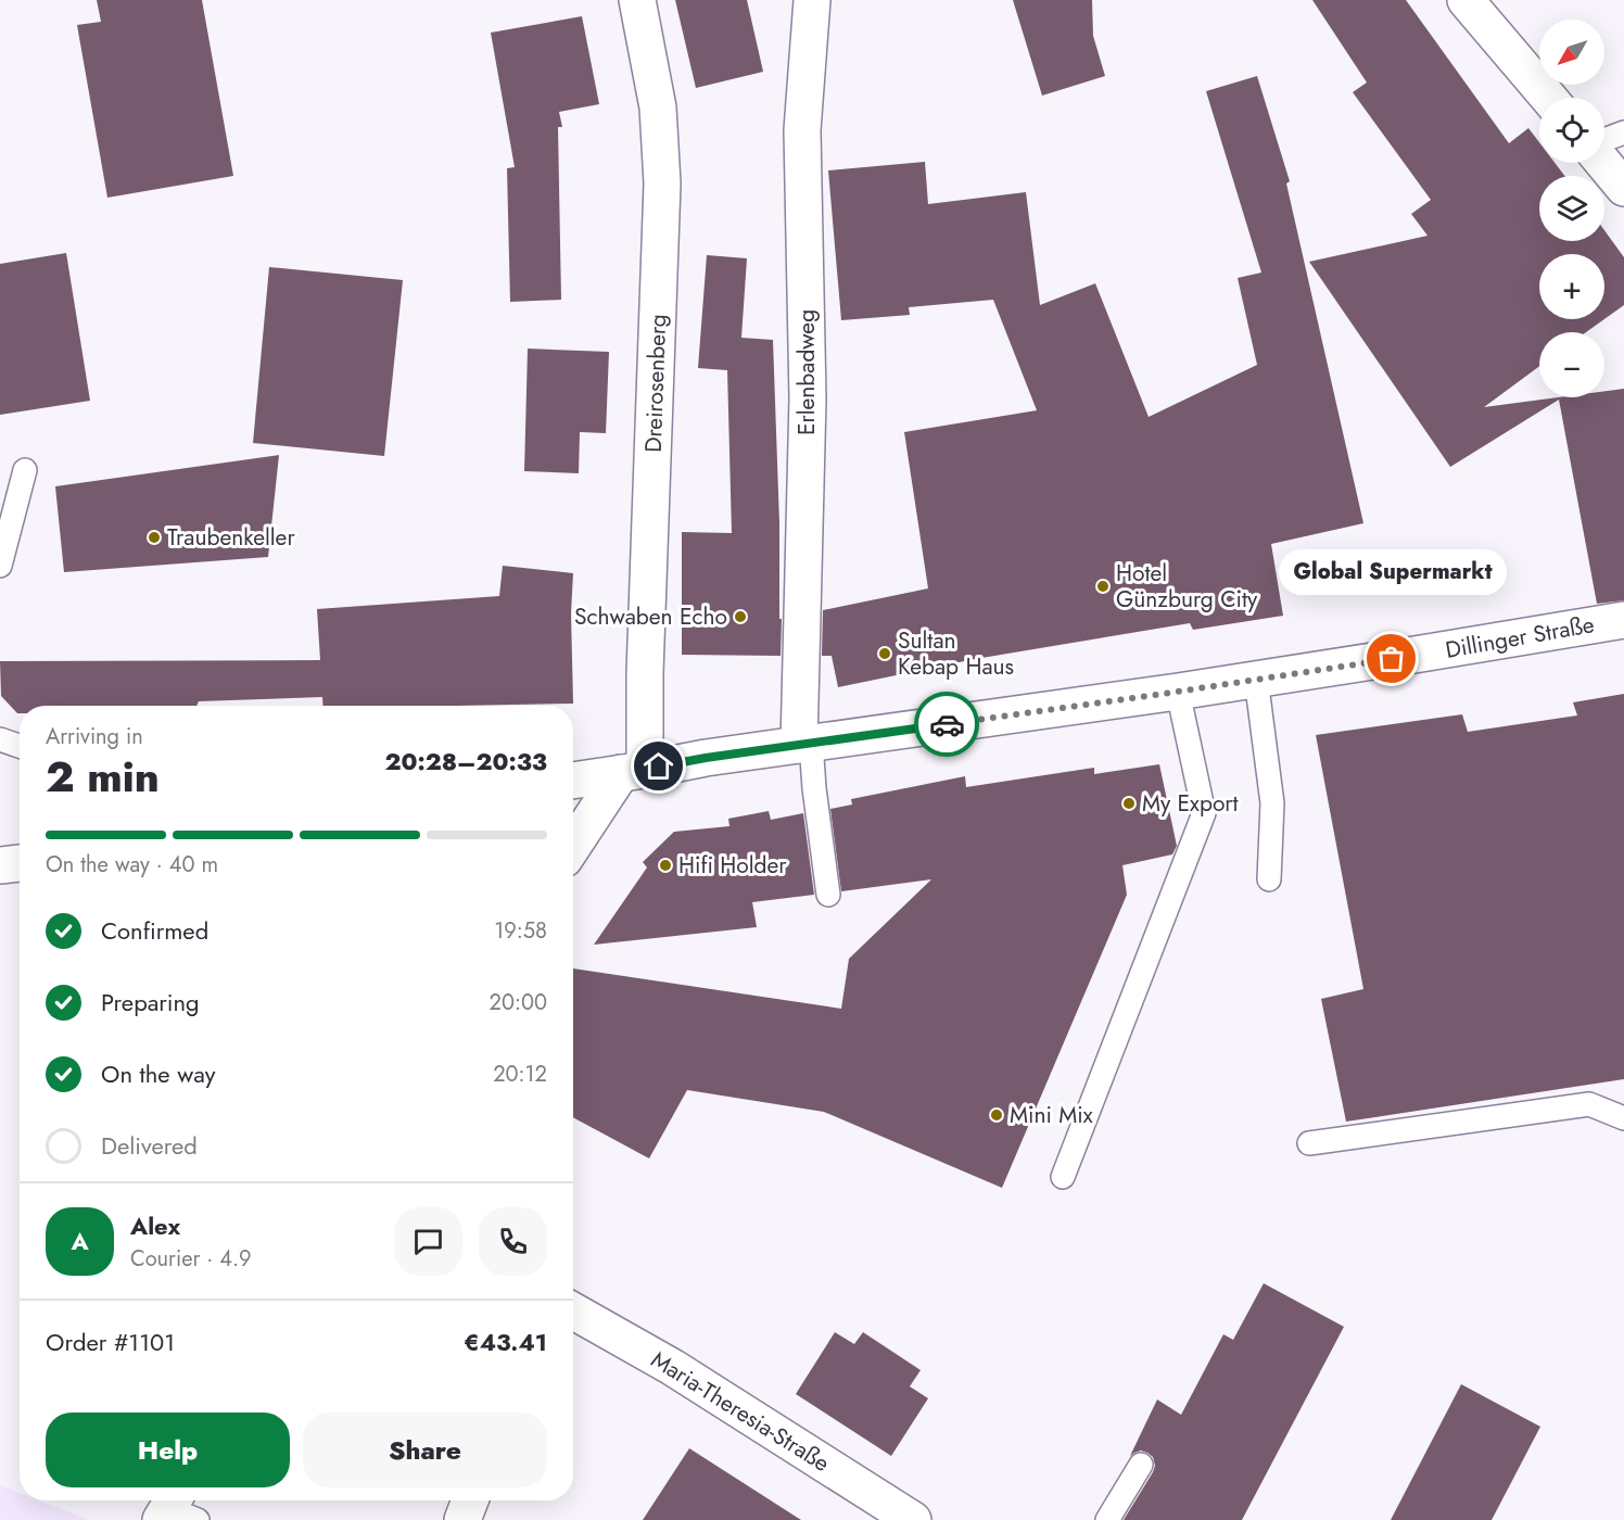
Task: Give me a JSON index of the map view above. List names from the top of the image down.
{
  "streets": {
    "street": [
      "Erlenbadweg",
      "Dreirosenberg",
      "Dillinger Straße",
      "Maria-Theresia-Straße"
    ]
  },
  "crossings": [
    ["Erlenbadweg", "Dillinger Straße"],
    ["Dreirosenberg", "Dillinger Straße"]
  ],
  "places": [
    "Traubenkeller",
    "Hotel Günzburg City",
    "Schwaben Echo",
    "Sultan Kebap Haus",
    "Global Supermarkt",
    "My Export",
    "Hifi Holder",
    "Mini Mix"
  ],
  "north": "bottom left",
  "page": {
    "map_buttons": ["+", "−"],
    "bubble": "Global Supermarkt",
    "heading": ["2 min", "Arriving in", "20:28–20:33"],
    "panel": [
      "Alex",
      "Courier · 4.9",
      "Order #1101",
      "€43.41"
    ],
    "bar": "On the way · 40 m",
    "list": [
      ["Confirmed", "19:58"],
      ["Preparing", "20:00"],
      ["On the way", "20:12"],
      "Delivered"
    ],
    "round": "A",
    "buttons": ["Help", "Share"]
  }
}
